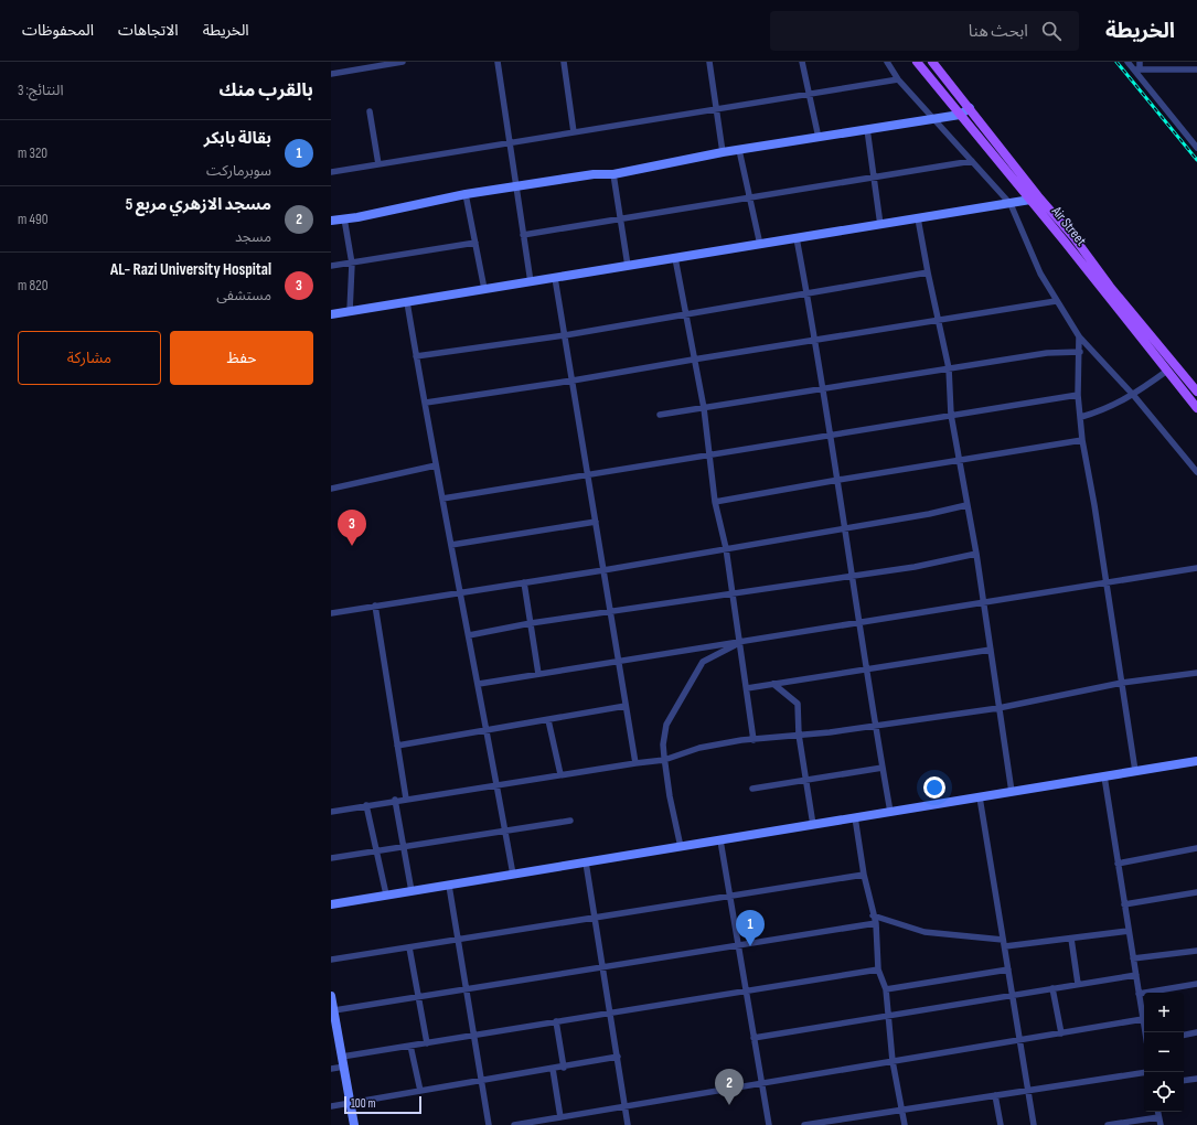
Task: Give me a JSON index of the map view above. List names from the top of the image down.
{
  "streets": {
    "main road": ["Air Street"]
  },
  "scale_bar": "100 m",
  "page": {
    "header": "الخريطة",
    "search": "ابحث هنا",
    "nav": ["الخريطة", "الاتجاهات", "المحفوظات"],
    "heading": ["بالقرب منك", "النتائج: 3"],
    "list": [
      {
        "mark": "1",
        "name": "بقالة بابكر",
        "note": "سوبرماركت",
        "value": "320 m"
      },
      {
        "mark": "2",
        "name": "مسجد الازهري مربع 5",
        "note": "مسجد",
        "value": "490 m"
      },
      {
        "mark": "3",
        "name": "AL- Razi University Hospital",
        "note": "مستشفى",
        "value": "820 m"
      }
    ],
    "buttons": ["حفظ", "مشاركة"],
    "pins": ["3", "1", "2"],
    "map_buttons": ["+", "−"],
    "scale": "100 m"
  }
}
